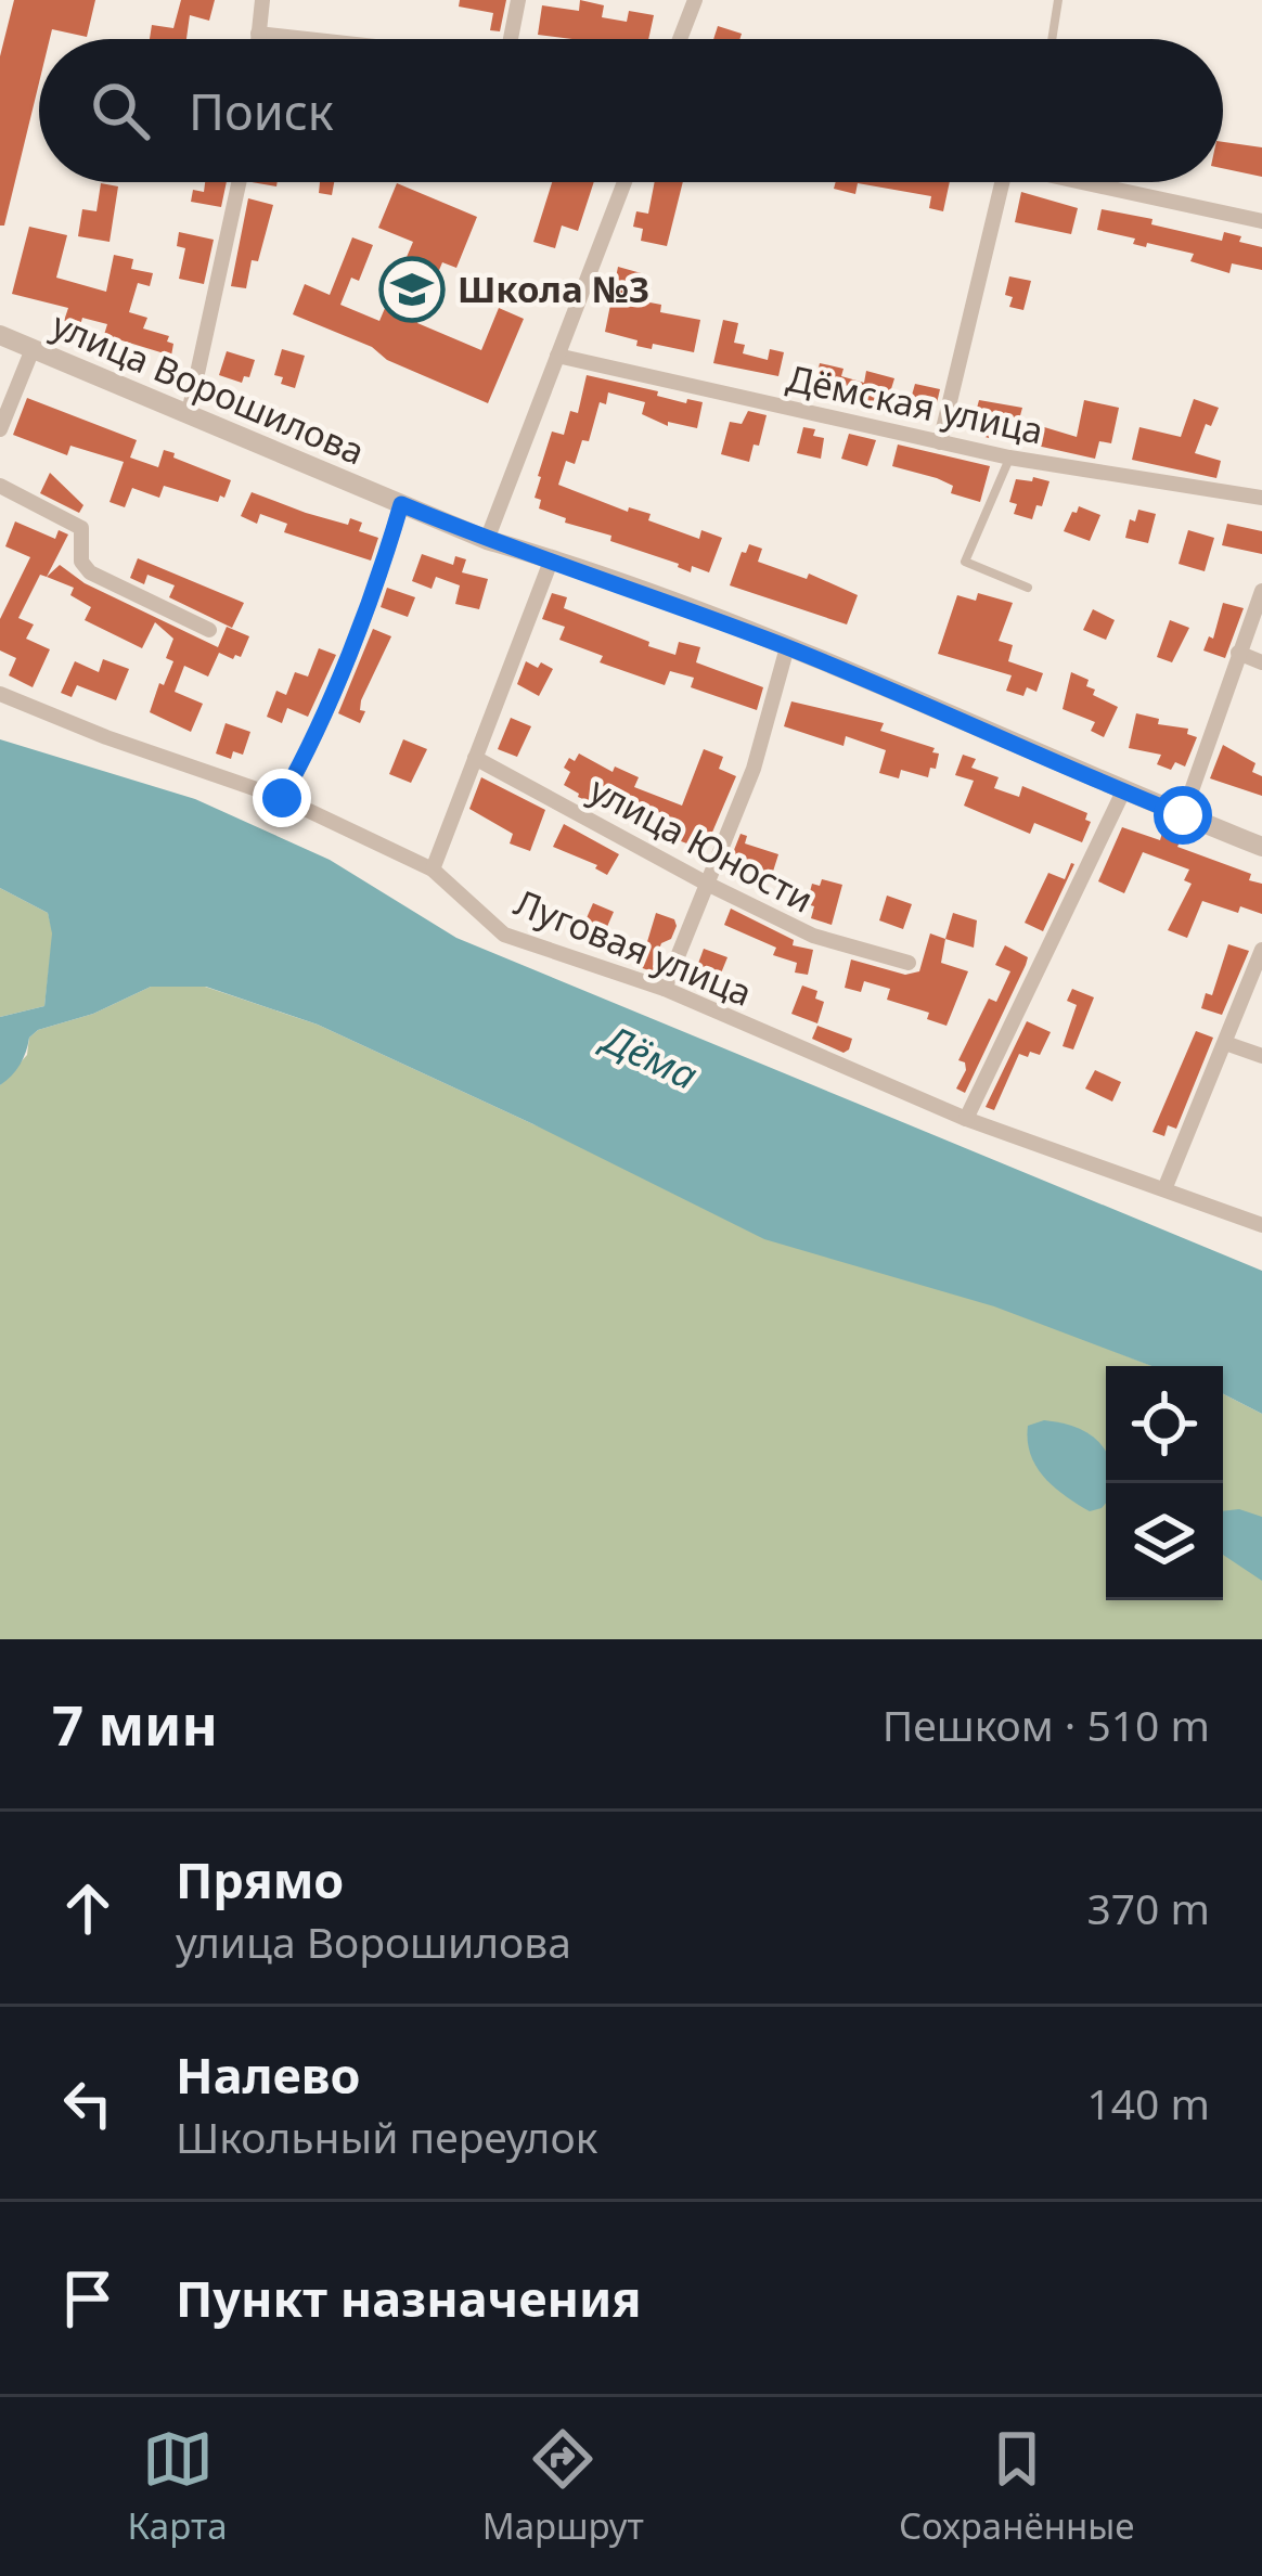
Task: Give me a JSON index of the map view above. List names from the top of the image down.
{
  "streets": {
    "street": [
      "улица Ворошилова",
      "Дёмская улица",
      "улица Юности",
      "Луговая улица"
    ]
  },
  "water": ["Дёма"],
  "places": {
    "school or university": ["Школа №3"]
  },
  "page": {
    "search": "Поиск",
    "heading": ["7 мин", "Пешком · 510 m"],
    "list": [
      ["Прямо", "улица Ворошилова", "370 m"],
      ["Налево", "Школьный переулок", "140 m"],
      "Пункт назначения"
    ],
    "nav": ["Карта", "Маршрут", "Сохранённые"]
  }
}
